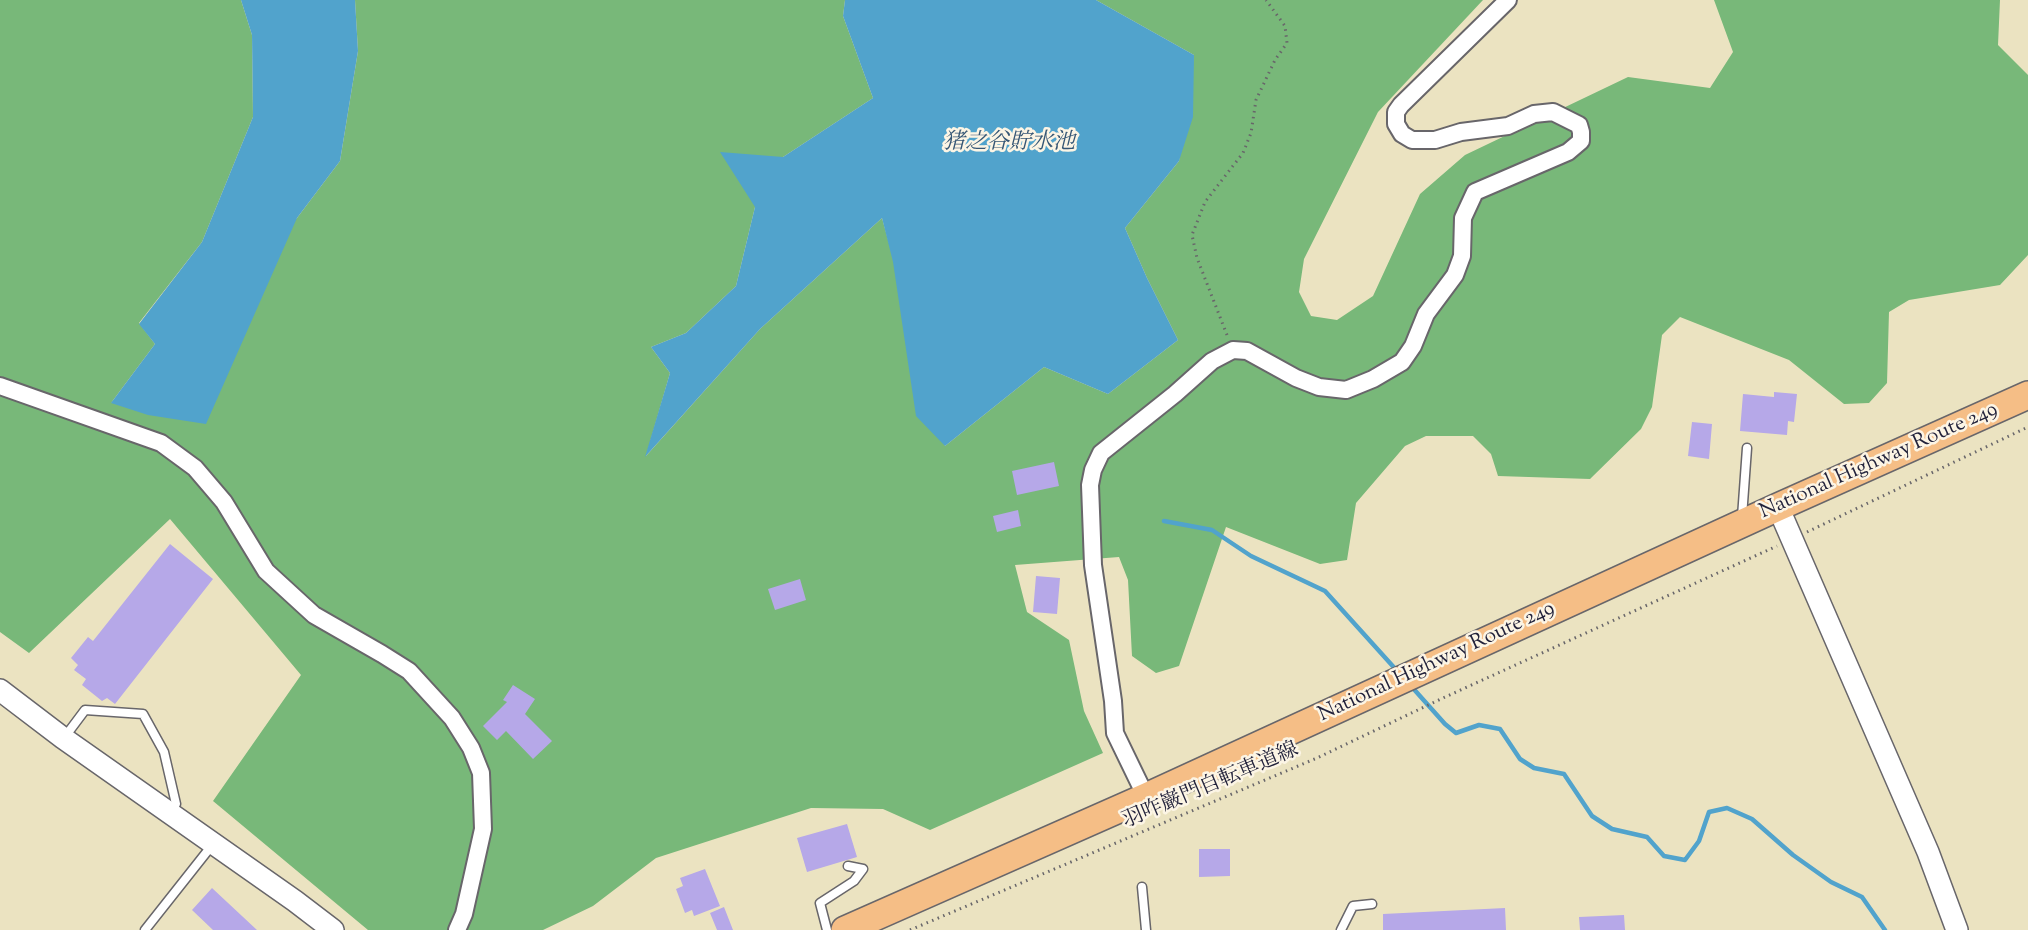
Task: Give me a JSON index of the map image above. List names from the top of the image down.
{
  "streets": {
    "highway": ["National Highway Route 249"],
    "path": ["羽咋巌門自転車道線"]
  },
  "water": ["猪之谷貯水池"]
}
